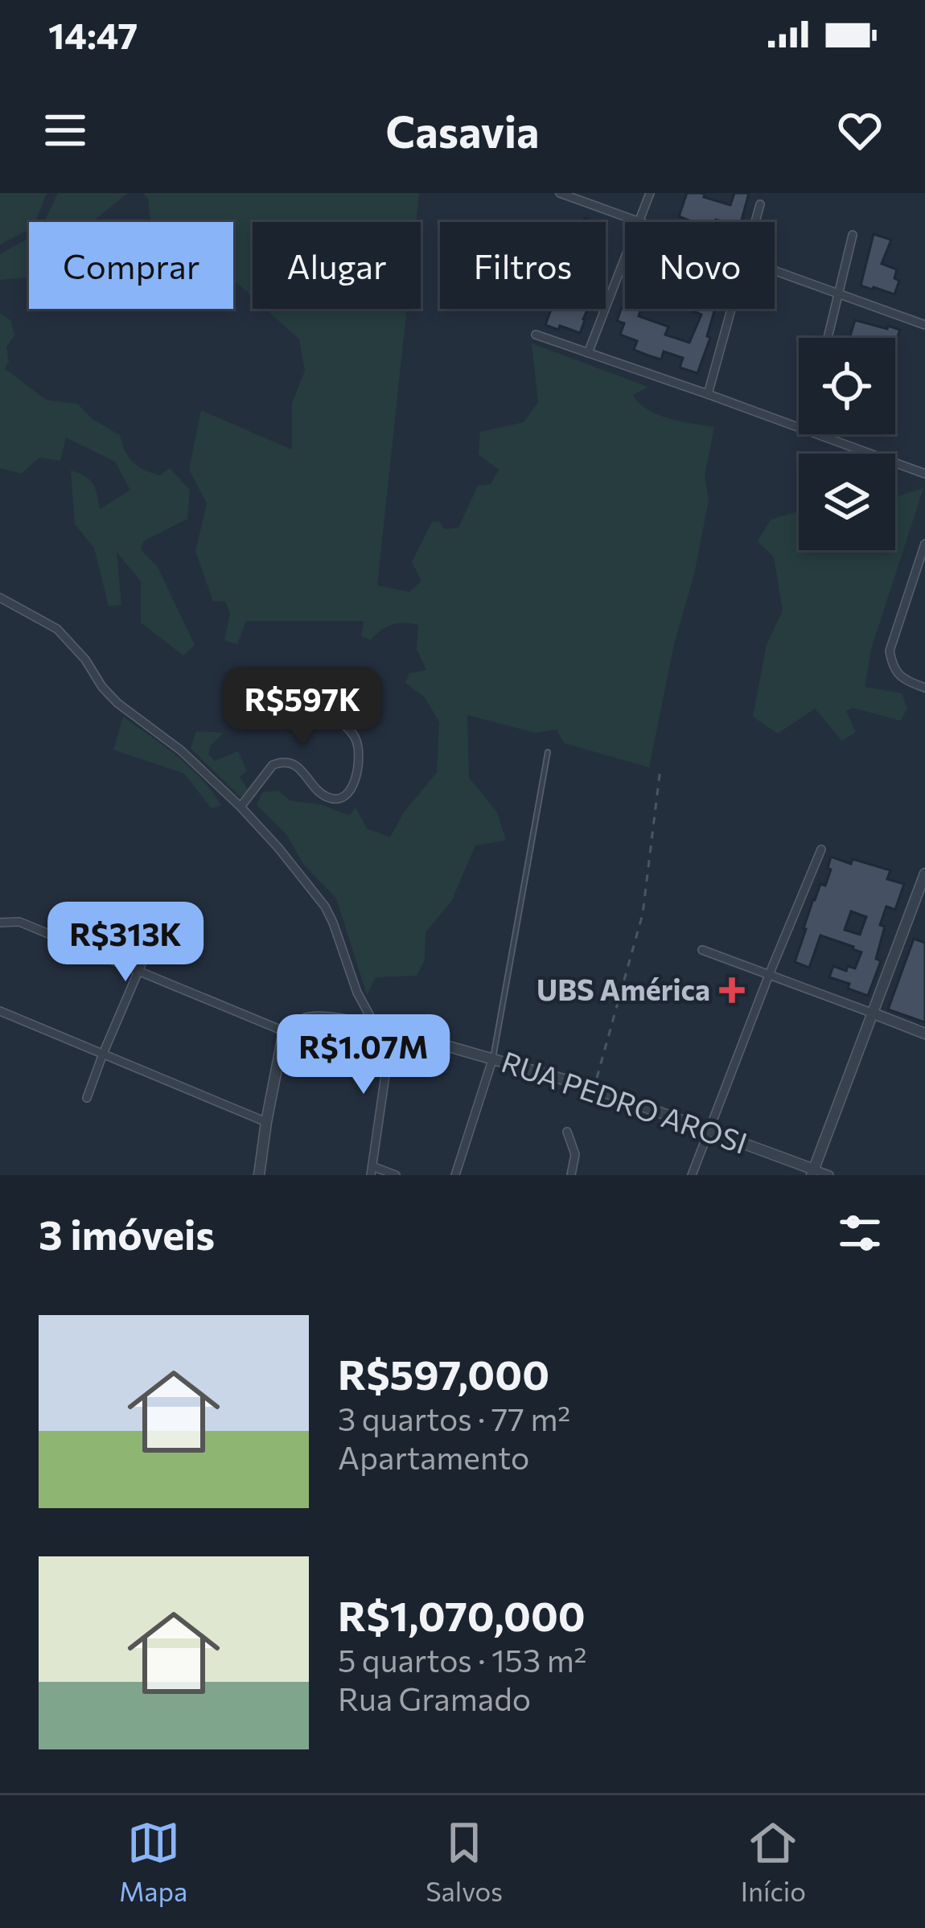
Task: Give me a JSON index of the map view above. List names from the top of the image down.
{
  "streets": {
    "street": ["RUA PEDRO AROSI"]
  },
  "places": {
    "health": ["UBS América"]
  },
  "page": {
    "status": "14:47",
    "header": "Casavia",
    "chip": [
      "Comprar",
      "Alugar",
      "Filtros",
      "Novo"
    ],
    "price": ["R$597K", "R$313K", "R$1.07M"],
    "heading": "3 imóveis",
    "list": [
      {
        "name": "R$597,000",
        "note": "3 quartos · 77 m² · Apartamento"
      },
      {
        "name": "R$1,070,000",
        "note": "5 quartos · 153 m² · Rua Gramado"
      }
    ],
    "tabs": ["Mapa", "Salvos", "Início"]
  }
}
